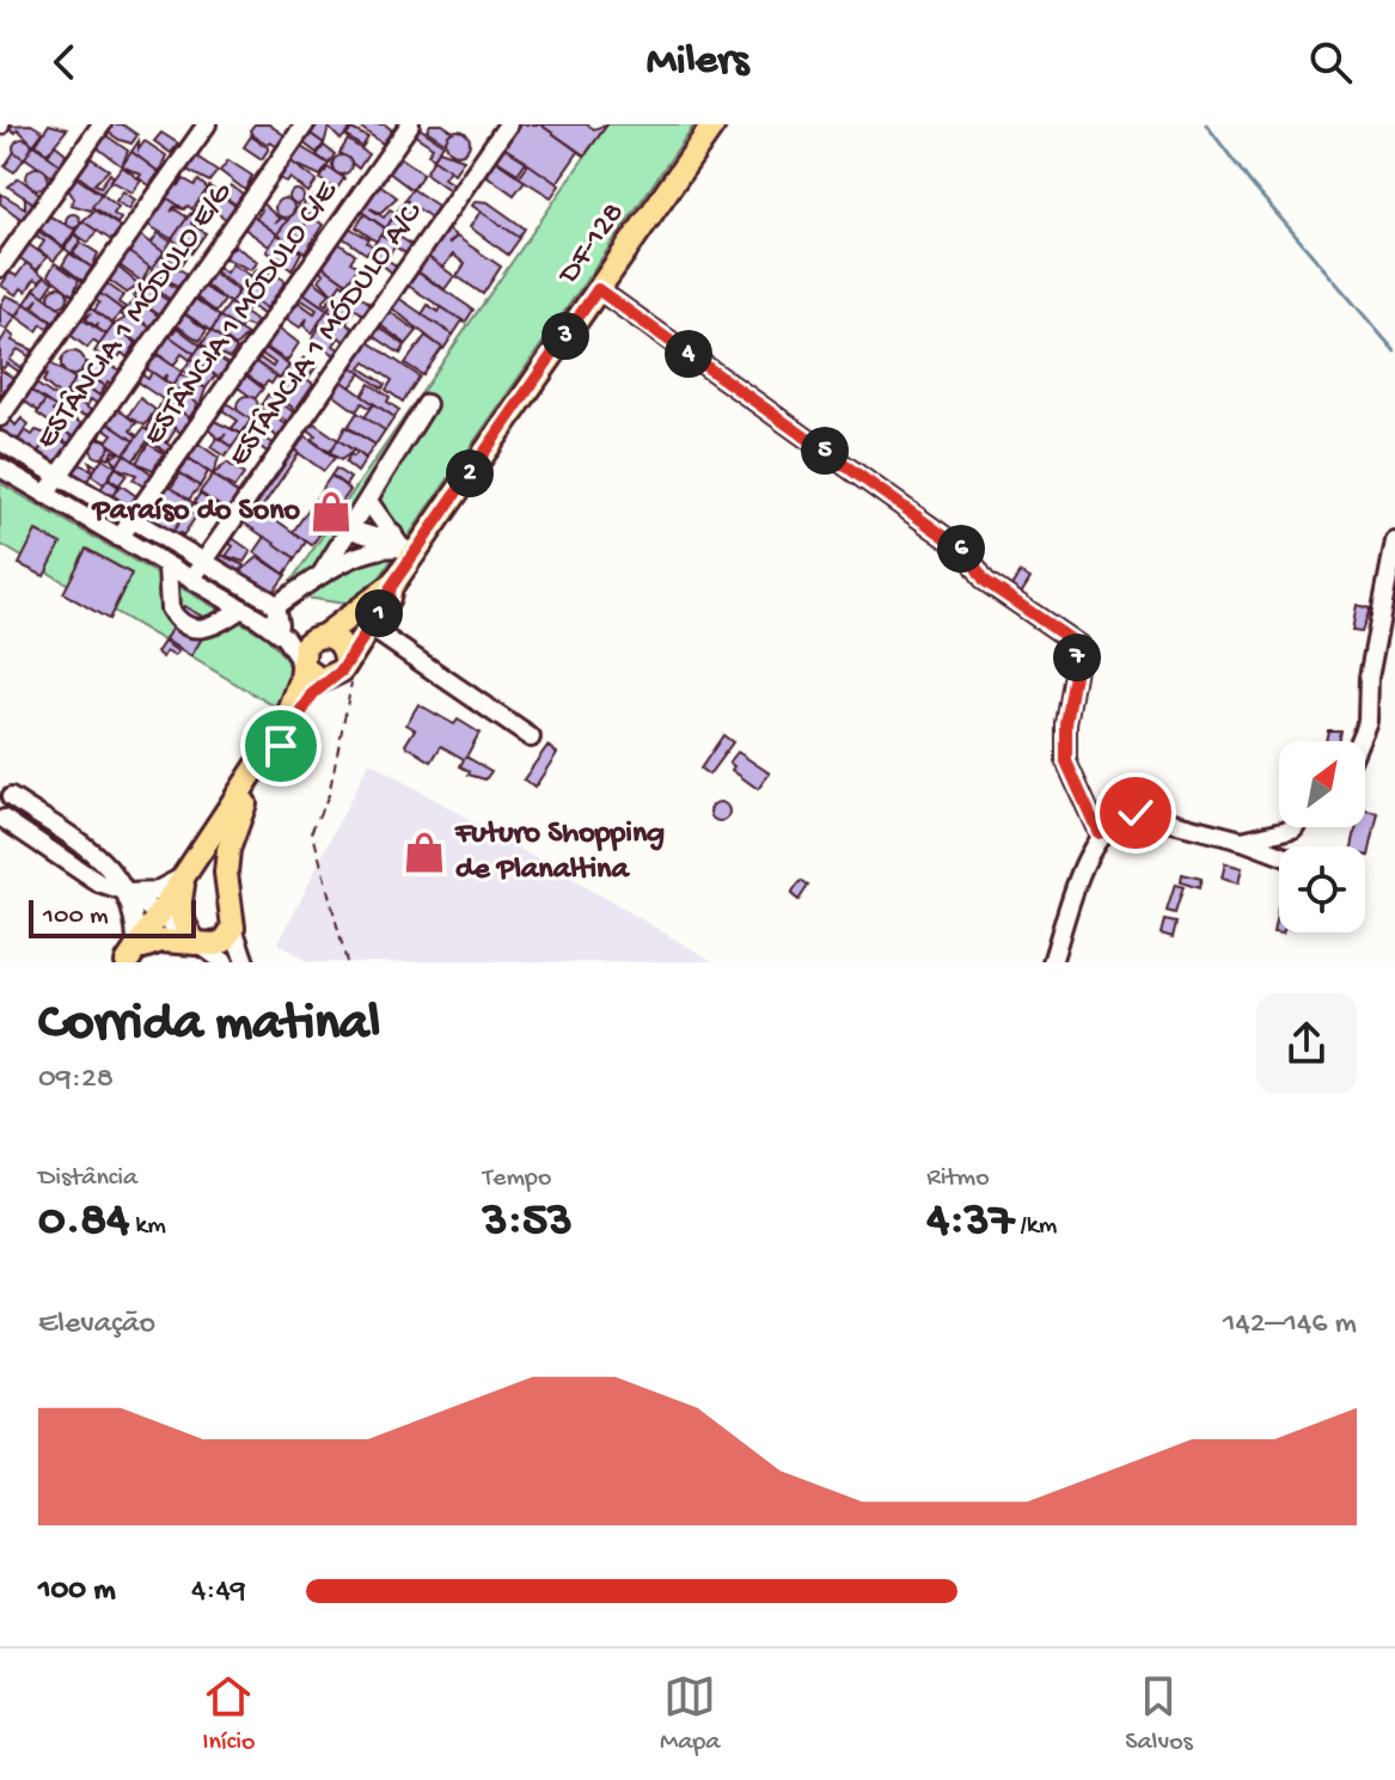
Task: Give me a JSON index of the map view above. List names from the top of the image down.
{
  "streets": {
    "main road": ["DF-128"],
    "street": ["ESTÂNCIA 1 MÓDULO C/E", "ESTÂNCIA 1 MÓDULO E/G", "ESTÂNCIA 1 MÓDULO A/C"]
  },
  "places": {
    "shop": ["Paraíso do Sono", "Futuro Shopping de Planaltina"]
  },
  "scale_bar": "100 m",
  "north": "top right",
  "page": {
    "header": "Milers",
    "pins": [
      "3",
      "4",
      "5",
      "2",
      "6",
      "1",
      "7"
    ],
    "scale": "100 m",
    "heading": ["Corrida matinal", "09:28"],
    "stats": [
      ["Distância", "0.84 km"],
      ["Tempo", "3:53"],
      ["Ritmo", "4:37 /km"]
    ],
    "chart": ["Elevação", "142–146 m"],
    "list": [
      {
        "name": "100 m",
        "note": "4:49"
      }
    ],
    "tabs": ["Início", "Mapa", "Salvos"]
  }
}
